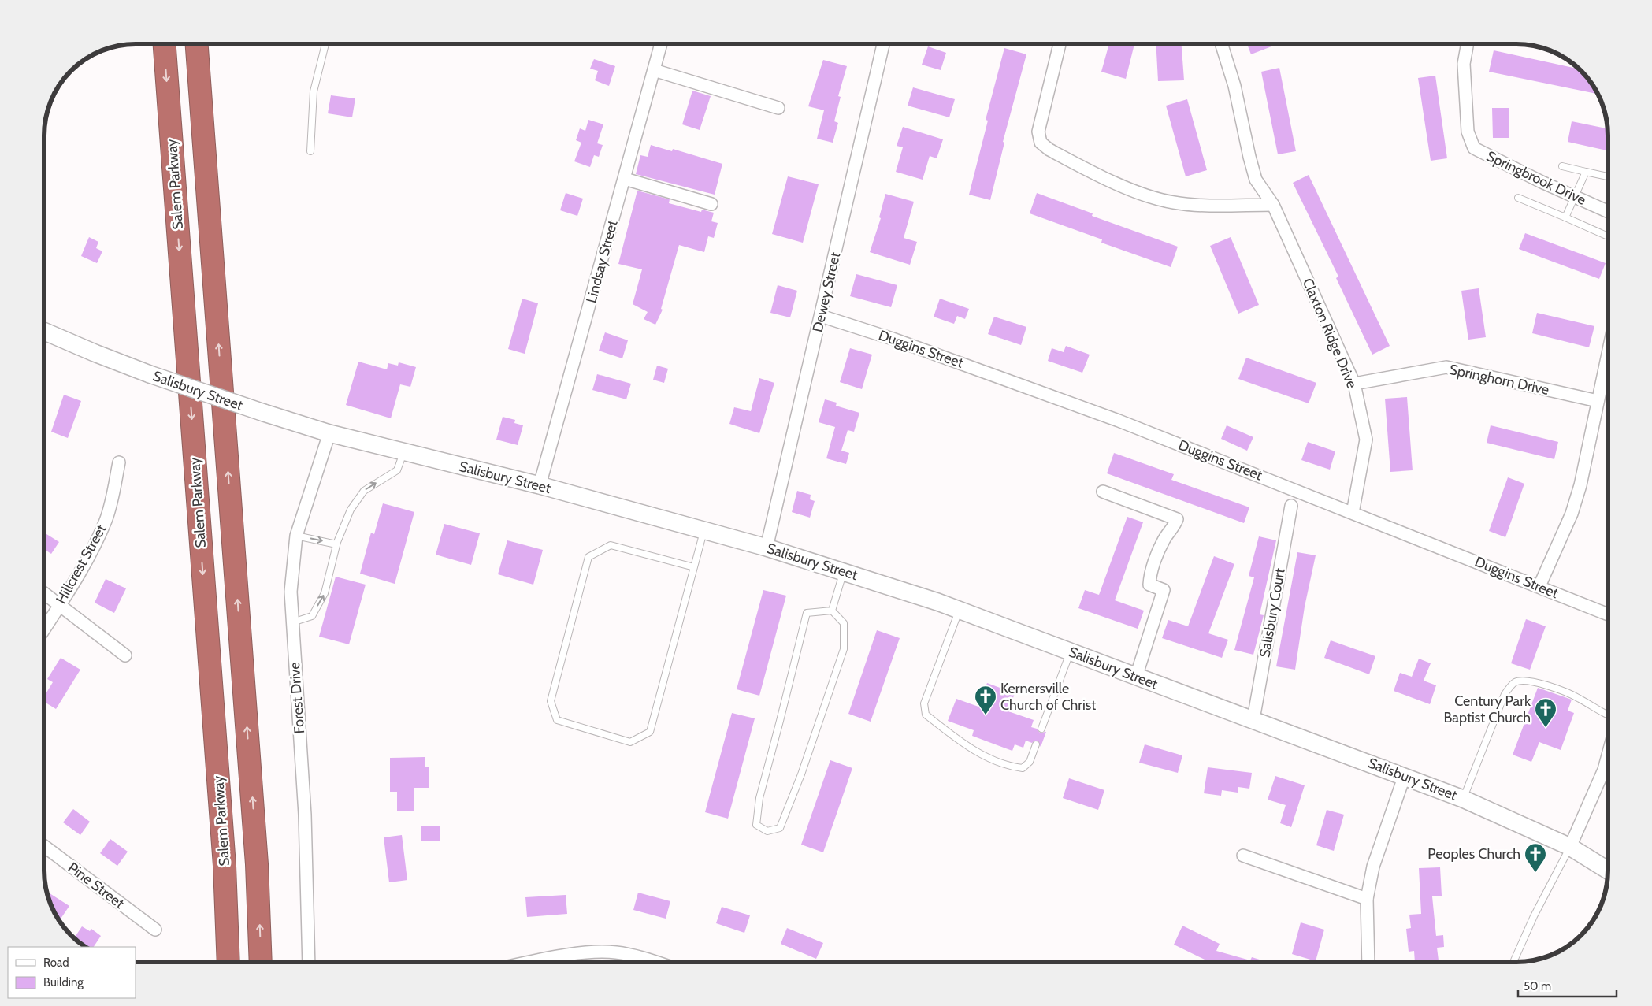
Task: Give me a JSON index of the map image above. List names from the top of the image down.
{
  "streets": {
    "highway": ["Salem Parkway"],
    "main road": ["Salisbury Street"],
    "street": [
      "Springbrook Drive",
      "Lindsay Street",
      "Dewey Street",
      "Claxton Ridge Drive",
      "Duggins Street",
      "Springhorn Drive",
      "Hillcrest Street",
      "Salisbury Court",
      "Forest Drive",
      "Pine Street"
    ]
  },
  "crossings": [
    ["Lindsay Street", "Salisbury Street"],
    ["Dewey Street", "Duggins Street"],
    ["Dewey Street", "Salisbury Street"],
    ["Claxton Ridge Drive", "Duggins Street"],
    ["Claxton Ridge Drive", "Springhorn Drive"],
    ["Salisbury Street", "Salisbury Court"],
    ["Salisbury Street", "Forest Drive"]
  ],
  "places": {
    "church": ["Kernersville Church of Christ", "Century Park Baptist Church", "Peoples Church"]
  },
  "legend": ["Road", "Building"],
  "scale_bar": "50 m"
}
